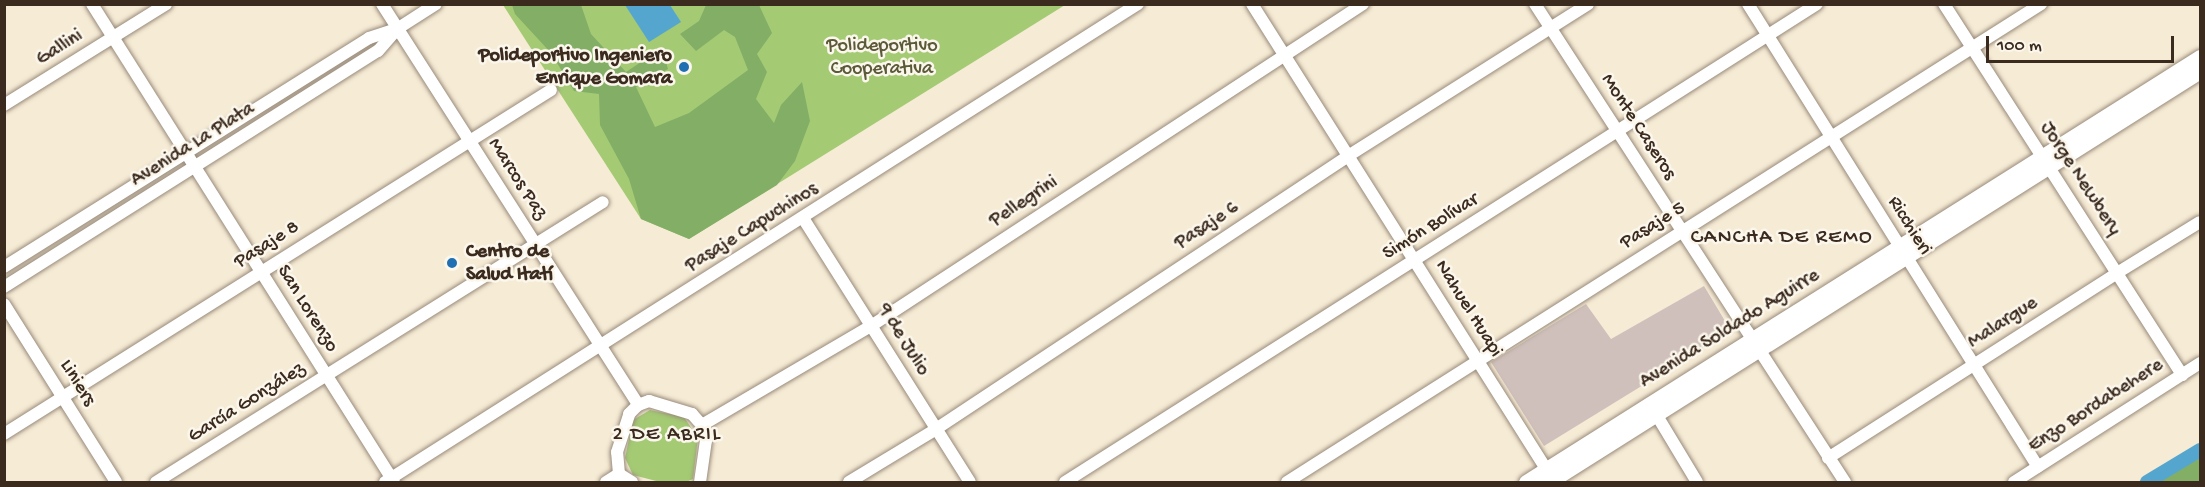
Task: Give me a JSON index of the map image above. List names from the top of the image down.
{
  "streets": {
    "main road": ["Avenida Soldado Aguirre"],
    "street": [
      "Gallini",
      "Monte Caseros",
      "Avenida La Plata",
      "Marcos Paz",
      "Jorge Newbery",
      "Pellegrini",
      "Pasaje 6",
      "Pasaje 5",
      "Ricchieri",
      "Simón Bolívar",
      "Pasaje Capuchinos",
      "Pasaje 8",
      "San Lorenzo",
      "Nahuel Huapi",
      "Malargue",
      "9 de Julio",
      "Liniers",
      "García González",
      "Enzo Bordabehere"
    ]
  },
  "crossings": [
    ["Gallini", "San Lorenzo"],
    ["Monte Caseros", "Pasaje 6"],
    ["Monte Caseros", "Pasaje 5"],
    ["Monte Caseros", "Simón Bolívar"],
    ["Monte Caseros", "Malargue"],
    ["Monte Caseros", "Avenida Soldado Aguirre"],
    ["Avenida La Plata", "Marcos Paz"],
    ["Avenida La Plata", "San Lorenzo"],
    ["Marcos Paz", "Pasaje Capuchinos"],
    ["Marcos Paz", "Pasaje 8"],
    ["Marcos Paz", "García González"],
    ["Jorge Newbery", "Pasaje 5"],
    ["Jorge Newbery", "Malargue"],
    ["Jorge Newbery", "Avenida Soldado Aguirre"],
    ["Jorge Newbery", "Enzo Bordabehere"],
    ["Pellegrini", "Nahuel Huapi"],
    ["Pellegrini", "9 de Julio"],
    ["Pasaje 6", "Nahuel Huapi"],
    ["Pasaje 6", "9 de Julio"],
    ["Pasaje 5", "Ricchieri"],
    ["Pasaje 5", "Nahuel Huapi"],
    ["Ricchieri", "Simón Bolívar"],
    ["Ricchieri", "Malargue"],
    ["Ricchieri", "Avenida Soldado Aguirre"],
    ["Ricchieri", "Enzo Bordabehere"],
    ["Simón Bolívar", "Nahuel Huapi"],
    ["Pasaje Capuchinos", "San Lorenzo"],
    ["Pasaje Capuchinos", "9 de Julio"],
    ["Pasaje 8", "San Lorenzo"],
    ["Pasaje 8", "Liniers"],
    ["San Lorenzo", "García González"],
    ["Nahuel Huapi", "Avenida Soldado Aguirre"]
  ],
  "districts": ["CANCHA DE REMO", "2 DE ABRIL"],
  "parks": ["Polideportivo Cooperativa"],
  "places": ["Polideportivo Ingeniero Enrique Gomara", "Centro de Salud Itatí"],
  "scale_bar": "100 m"
}
